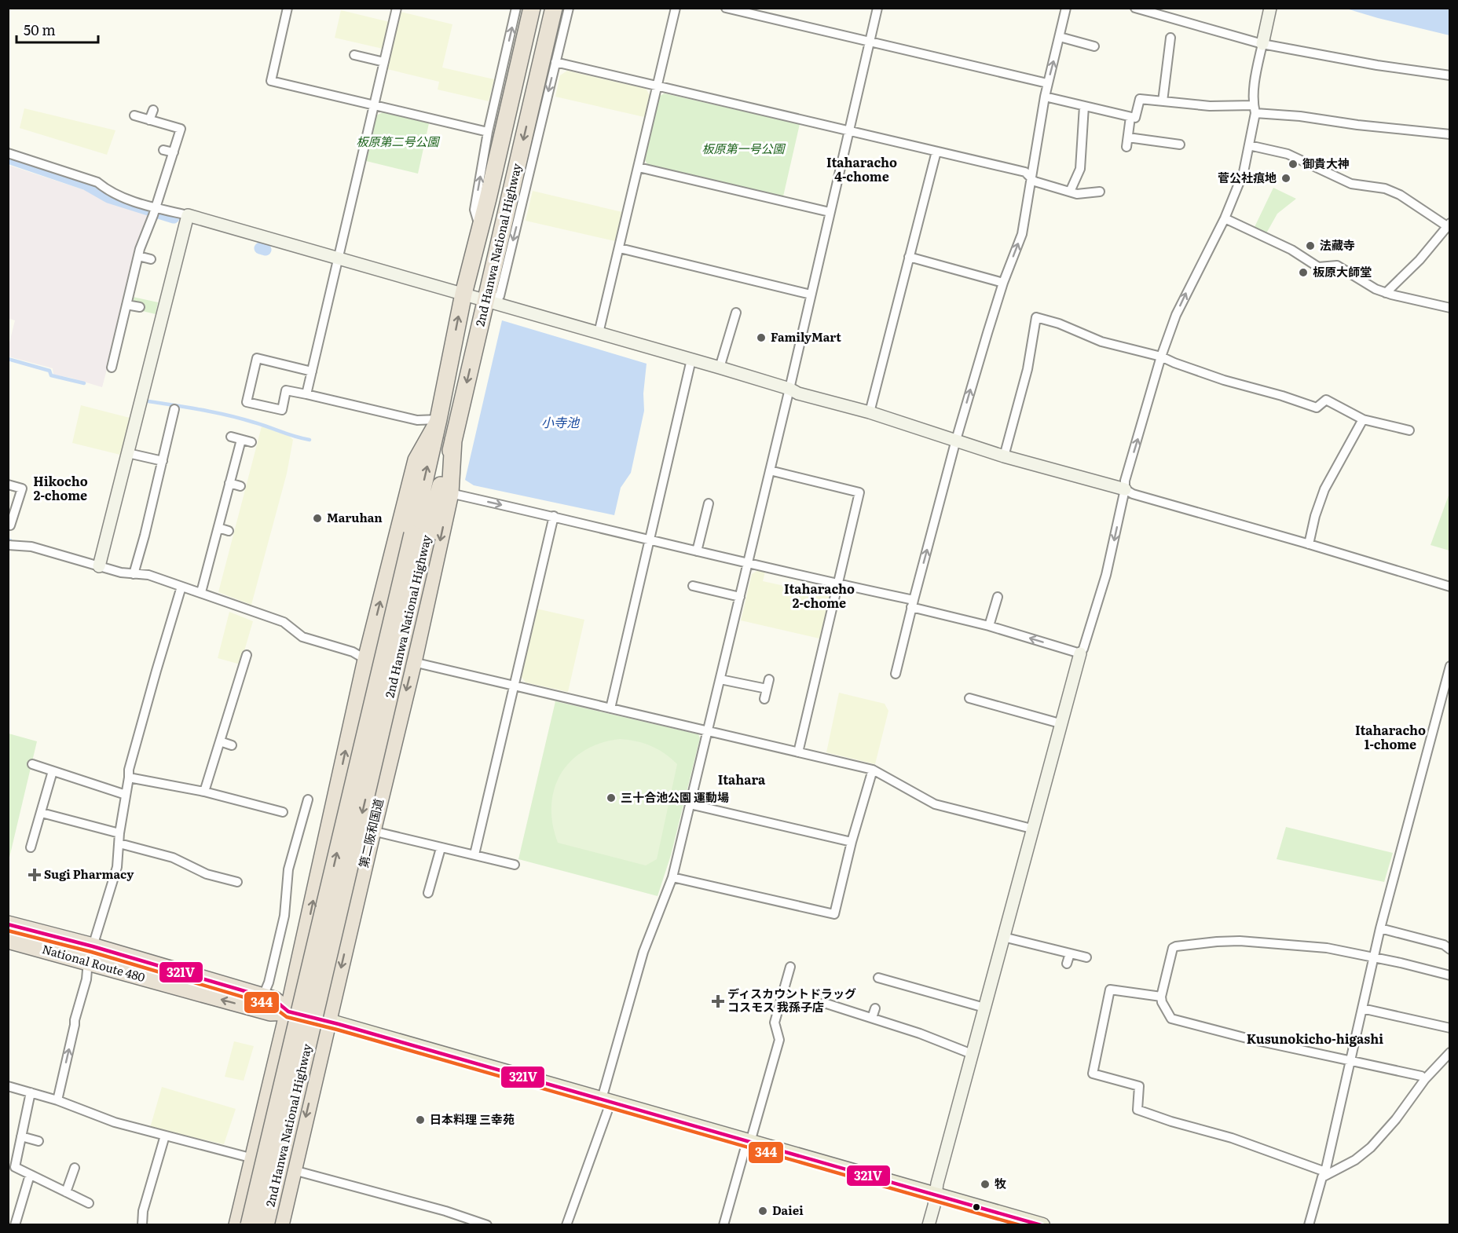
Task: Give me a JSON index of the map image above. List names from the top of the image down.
{
  "streets": {
    "highway": ["2nd Hanwa National Highway", "第二阪和国道", "National Route 480"]
  },
  "crossings": [
    ["2nd Hanwa National Highway", "第二阪和国道"],
    ["第二阪和国道", "National Route 480"]
  ],
  "districts": [
    "Itaharacho 4-chome",
    "Hikocho 2-chome",
    "Itaharacho 2-chome",
    "Itaharacho 1-chome",
    "Itahara",
    "Kusunokicho-higashi"
  ],
  "water": ["小寺池"],
  "parks": ["板原第二号公園", "板原第一号公園"],
  "places": {
    "other": [
      "御貴大神",
      "菅公社痕地",
      "法藏寺",
      "板原大師堂",
      "FamilyMart",
      "Maruhan",
      "三十合池公園 運動場",
      "日本料理 三幸苑",
      "牧",
      "Daiei"
    ],
    "health": ["Sugi Pharmacy", "ディスカウントドラッグ コスモス 我孫子店"]
  },
  "lines": ["transit line 321V", "transit line 344"],
  "scale_bar": "50 m"
}
